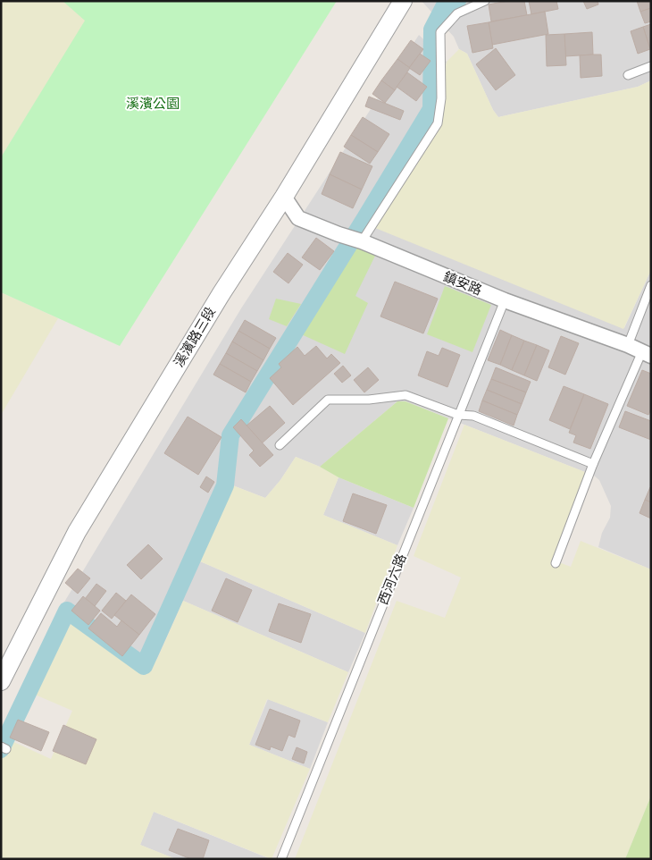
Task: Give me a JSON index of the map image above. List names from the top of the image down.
{
  "streets": {
    "street": ["鎮安路", "溪濱路三段"],
    "lane": ["西河六路"]
  },
  "crossings": [
    ["鎮安路", "溪濱路三段"],
    ["鎮安路", "西河六路"]
  ],
  "parks": ["溪濱公園"]
}
